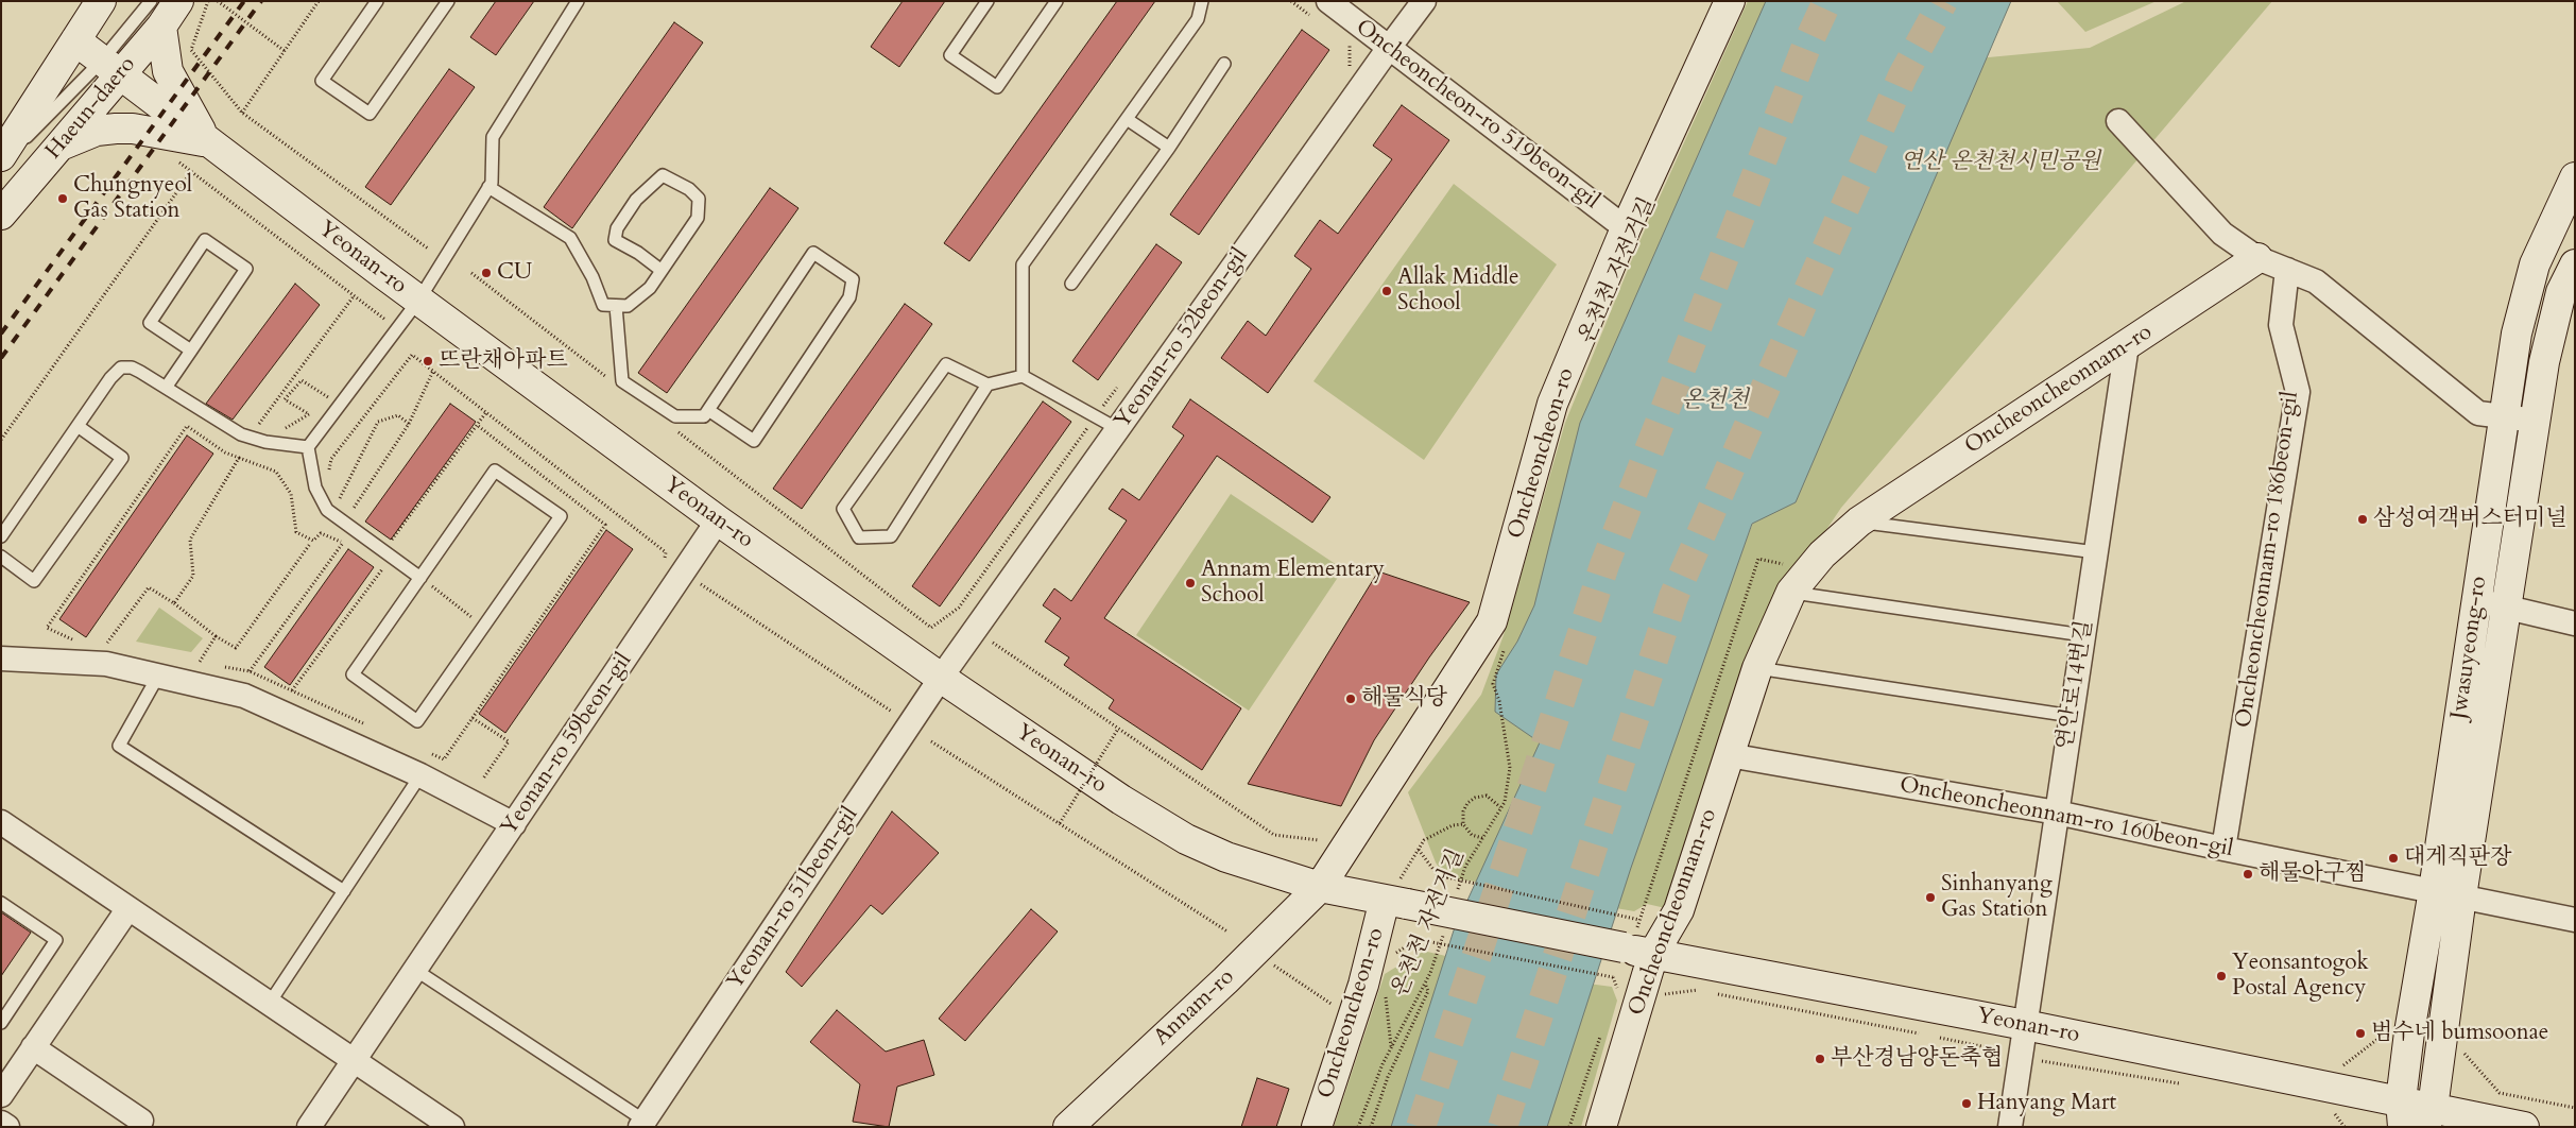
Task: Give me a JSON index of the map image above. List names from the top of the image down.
{
  "streets": {
    "main road": [
      "Haeun-daero",
      "Yeonan-ro",
      "Oncheoncheonnam-ro",
      "Oncheoncheon-ro",
      "Jwasuyeong-ro",
      "Annam-ro"
    ],
    "street": [
      "Oncheoncheon-ro 519beon-gil",
      "Yeonan-ro 52beon-gil",
      "Oncheoncheonnam-ro 186beon-gil",
      "연안로14번길",
      "Yeonan-ro 59beon-gil",
      "Oncheoncheonnam-ro 160beon-gil",
      "Yeonan-ro 51beon-gil"
    ],
    "path": ["온천천 자전거길"]
  },
  "crossings": [
    ["Haeun-daero", "Yeonan-ro"],
    ["Oncheoncheon-ro 519beon-gil", "Yeonan-ro 52beon-gil"],
    ["Oncheoncheon-ro 519beon-gil", "Oncheoncheon-ro"],
    ["Yeonan-ro", "온천천 자전거길"],
    ["Yeonan-ro", "Yeonan-ro 52beon-gil"],
    ["Yeonan-ro", "Oncheoncheonnam-ro"],
    ["Yeonan-ro", "Oncheoncheon-ro"],
    ["Yeonan-ro", "Jwasuyeong-ro"],
    ["Yeonan-ro", "연안로14번길"],
    ["Yeonan-ro", "Yeonan-ro 59beon-gil"],
    ["Yeonan-ro", "Yeonan-ro 51beon-gil"],
    ["Yeonan-ro", "Annam-ro"],
    ["온천천 자전거길", "Oncheoncheon-ro"],
    ["Yeonan-ro 52beon-gil", "Yeonan-ro 51beon-gil"],
    ["Oncheoncheonnam-ro", "연안로14번길"],
    ["Oncheoncheonnam-ro", "Oncheoncheonnam-ro 160beon-gil"],
    ["Oncheoncheon-ro", "Annam-ro"],
    ["Oncheoncheonnam-ro 186beon-gil", "Oncheoncheonnam-ro 160beon-gil"],
    ["Jwasuyeong-ro", "Oncheoncheonnam-ro 160beon-gil"],
    ["연안로14번길", "Oncheoncheonnam-ro 160beon-gil"],
    ["Yeonan-ro 59beon-gil", "Yeonan-ro 51beon-gil"]
  ],
  "water": ["온천천"],
  "parks": ["연산 온천천시민공원"],
  "places": [
    "Chungnyeol Gas Station",
    "CU",
    "Allak Middle School",
    "뜨란채아파트",
    "삼성여객버스터미널",
    "Annam Elementary School",
    "해물식당",
    "대게직판장",
    "해물아구찜",
    "Sinhanyang Gas Station",
    "Yeonsantogok Postal Agency",
    "범수네 bumsoonae",
    "부산경남양돈축협",
    "Hanyang Mart"
  ]
}
